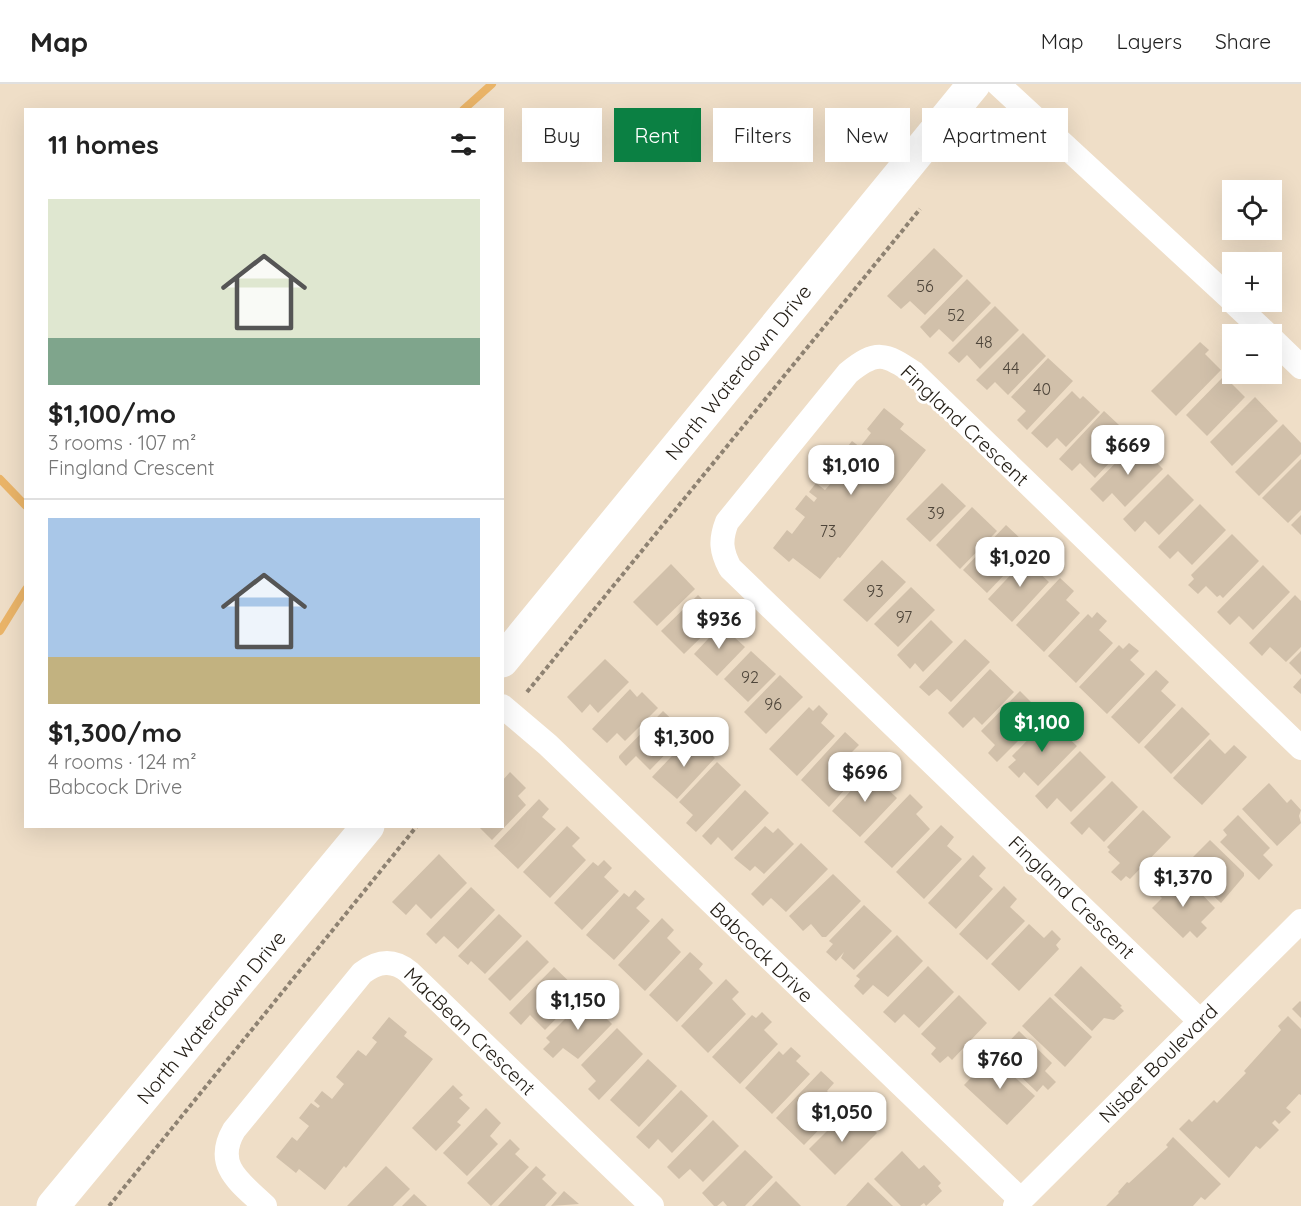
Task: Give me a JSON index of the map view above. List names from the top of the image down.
{
  "streets": {
    "main road": ["North Waterdown Drive"],
    "street": [
      "Fingland Crescent",
      "Babcock Drive",
      "MacBean Crescent",
      "Nisbet Boulevard"
    ]
  },
  "crossings": [
    ["Fingland Crescent", "Nisbet Boulevard"],
    ["Babcock Drive", "Nisbet Boulevard"]
  ],
  "house_numbers": [
    "56",
    "52",
    "48",
    "44",
    "40",
    "39",
    "73",
    "93",
    "97",
    "92",
    "96"
  ],
  "page": {
    "header": "Map",
    "nav": ["Map", "Layers", "Share"],
    "chip": [
      "Buy",
      "Rent",
      "Filters",
      "New",
      "Apartment"
    ],
    "heading": "11 homes",
    "map_buttons": ["+", "−"],
    "list": [
      {
        "name": "$1,100/mo",
        "note": "3 rooms · 107 m² · Fingland Crescent"
      },
      {
        "name": "$1,300/mo",
        "note": "4 rooms · 124 m² · Babcock Drive"
      }
    ],
    "price": [
      "$669",
      "$1,010",
      "$1,020",
      "$936",
      "$1,100",
      "$1,300",
      "$696",
      "$1,370",
      "$1,150",
      "$760",
      "$1,050"
    ]
  }
}
